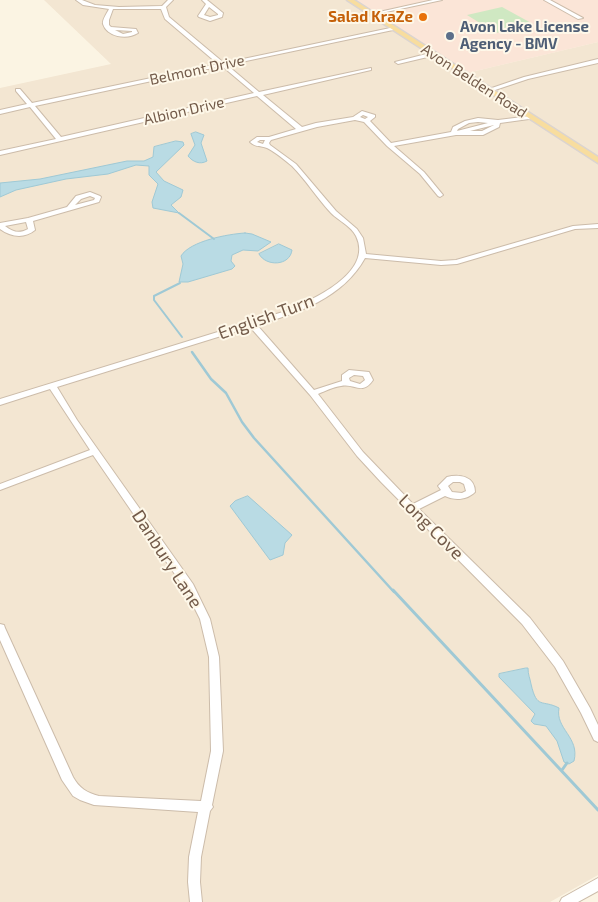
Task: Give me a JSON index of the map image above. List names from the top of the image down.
{
  "streets": {
    "main road": ["Avon Belden Road"],
    "street": [
      "Belmont Drive",
      "Albion Drive",
      "English Turn",
      "Long Cove",
      "Danbury Lane"
    ]
  },
  "crossings": [
    ["Belmont Drive", "Avon Belden Road"],
    ["English Turn", "Long Cove"],
    ["English Turn", "Danbury Lane"]
  ],
  "places": ["Salad KraZe", "Avon Lake License Agency - BMV"]
}
